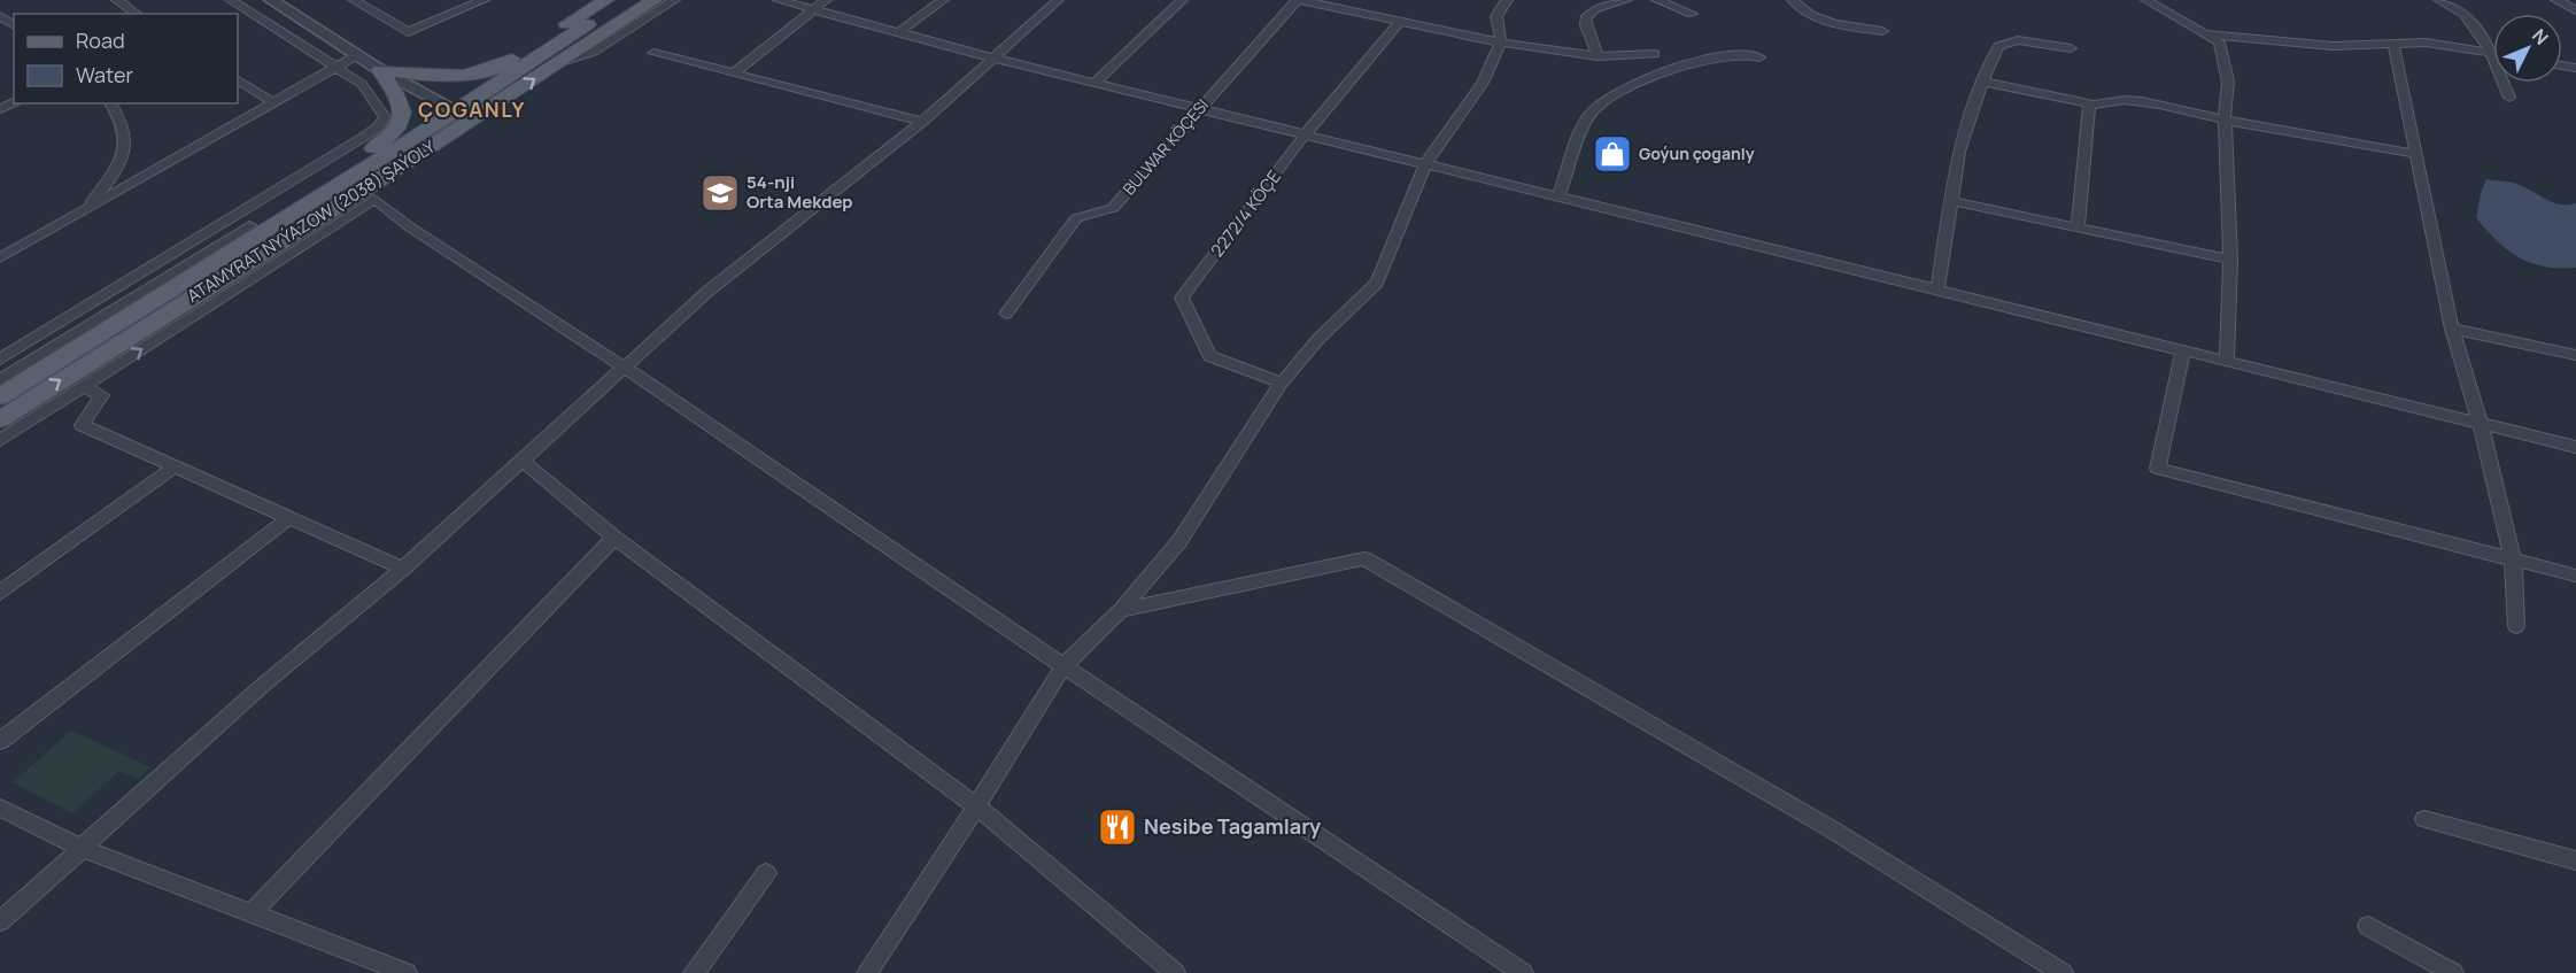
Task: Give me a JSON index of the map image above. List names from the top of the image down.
{
  "streets": {
    "main road": ["ATAMYRAT NYÝAZOW (2038) ŞAÝOLY"],
    "street": ["BULWAR KÖÇESI", "2272/4 KÖÇE"]
  },
  "districts": ["ÇOGANLY"],
  "places": {
    "shop": ["Goýun çoganly"],
    "school or university": ["54-nji Orta Mekdep"],
    "restaurant": ["Nesibe Tagamlary"]
  },
  "legend": ["Road", "Water"],
  "north": "top right"
}
